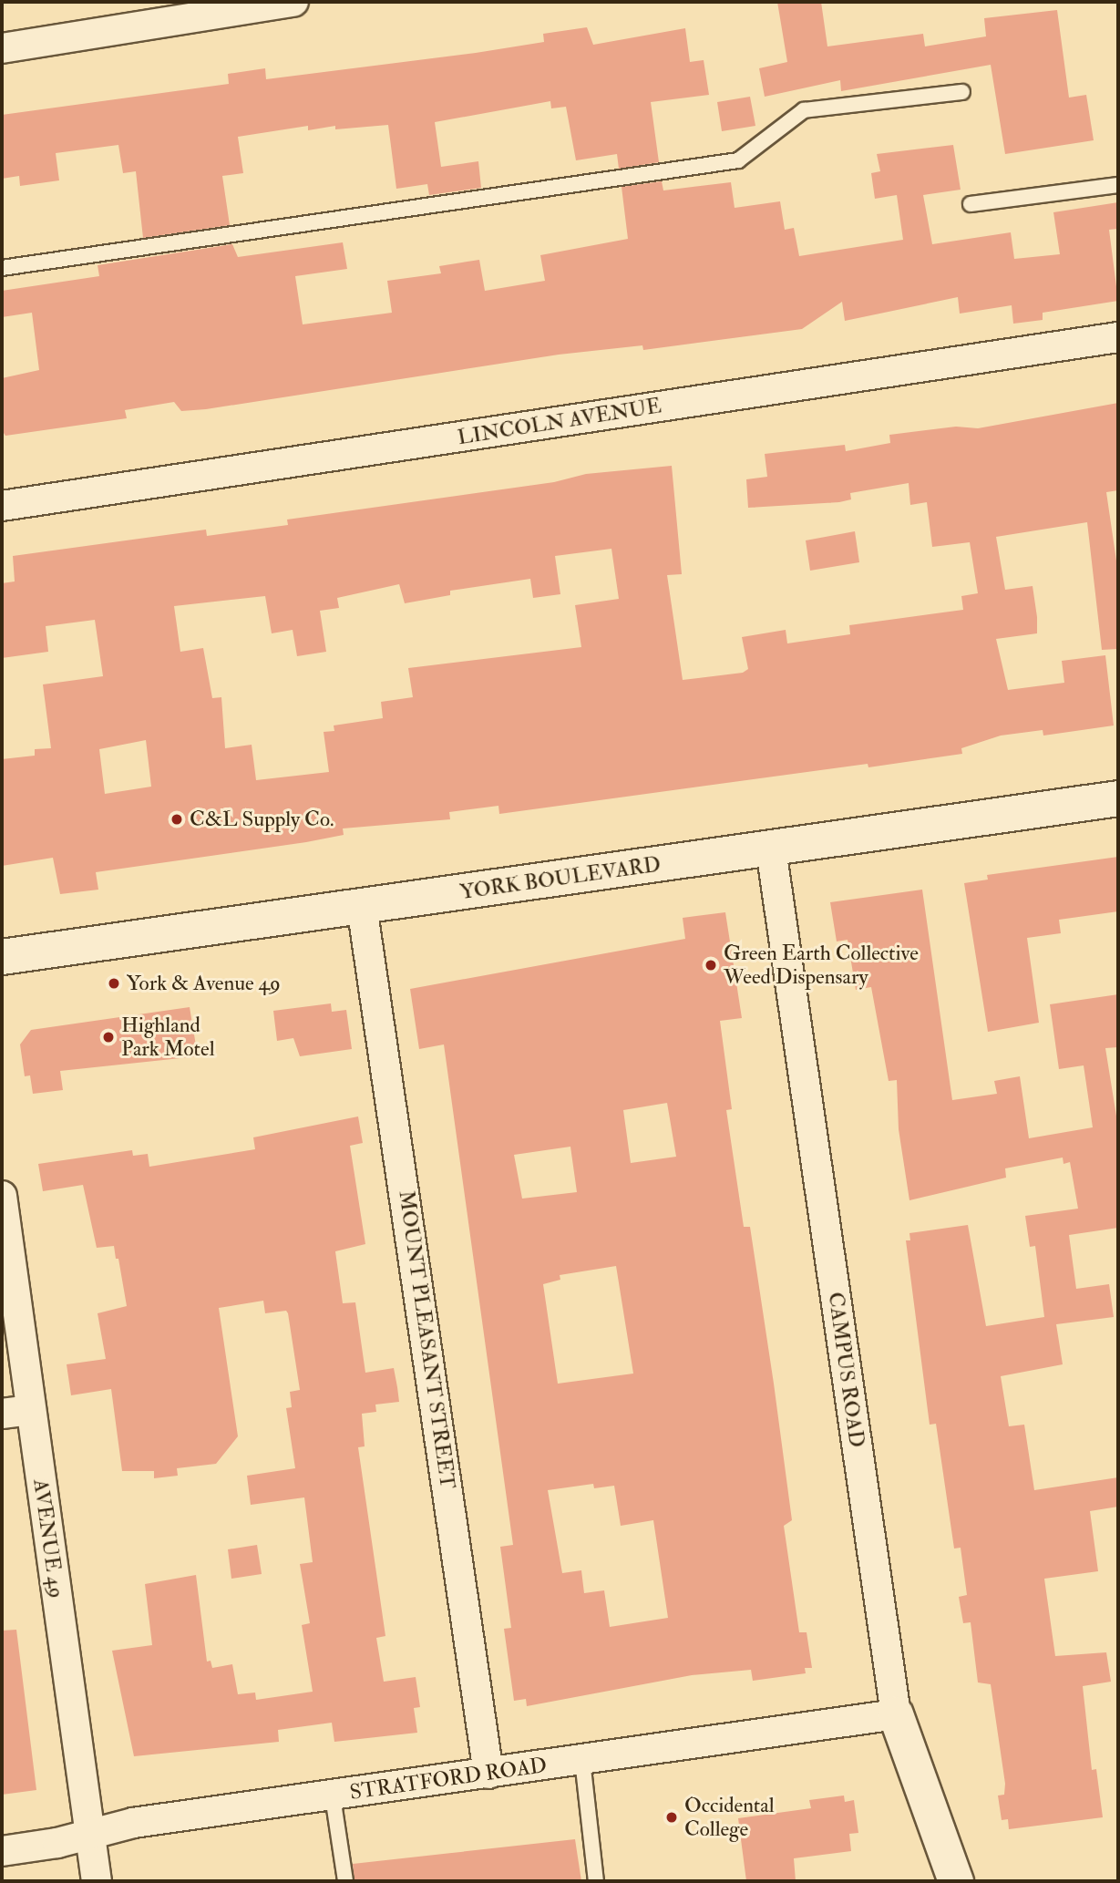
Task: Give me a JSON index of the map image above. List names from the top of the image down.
{
  "streets": {
    "main road": ["YORK BOULEVARD", "CAMPUS ROAD"],
    "street": [
      "LINCOLN AVENUE",
      "MOUNT PLEASANT STREET",
      "AVENUE 49",
      "STRATFORD ROAD"
    ]
  },
  "crossings": [
    ["YORK BOULEVARD", "MOUNT PLEASANT STREET"],
    ["YORK BOULEVARD", "CAMPUS ROAD"],
    ["MOUNT PLEASANT STREET", "STRATFORD ROAD"],
    ["CAMPUS ROAD", "STRATFORD ROAD"],
    ["AVENUE 49", "STRATFORD ROAD"]
  ],
  "places": [
    "C&L Supply Co.",
    "Green Earth Collective Weed Dispensary",
    "York & Avenue 49",
    "Highland Park Motel",
    "Occidental College"
  ]
}
